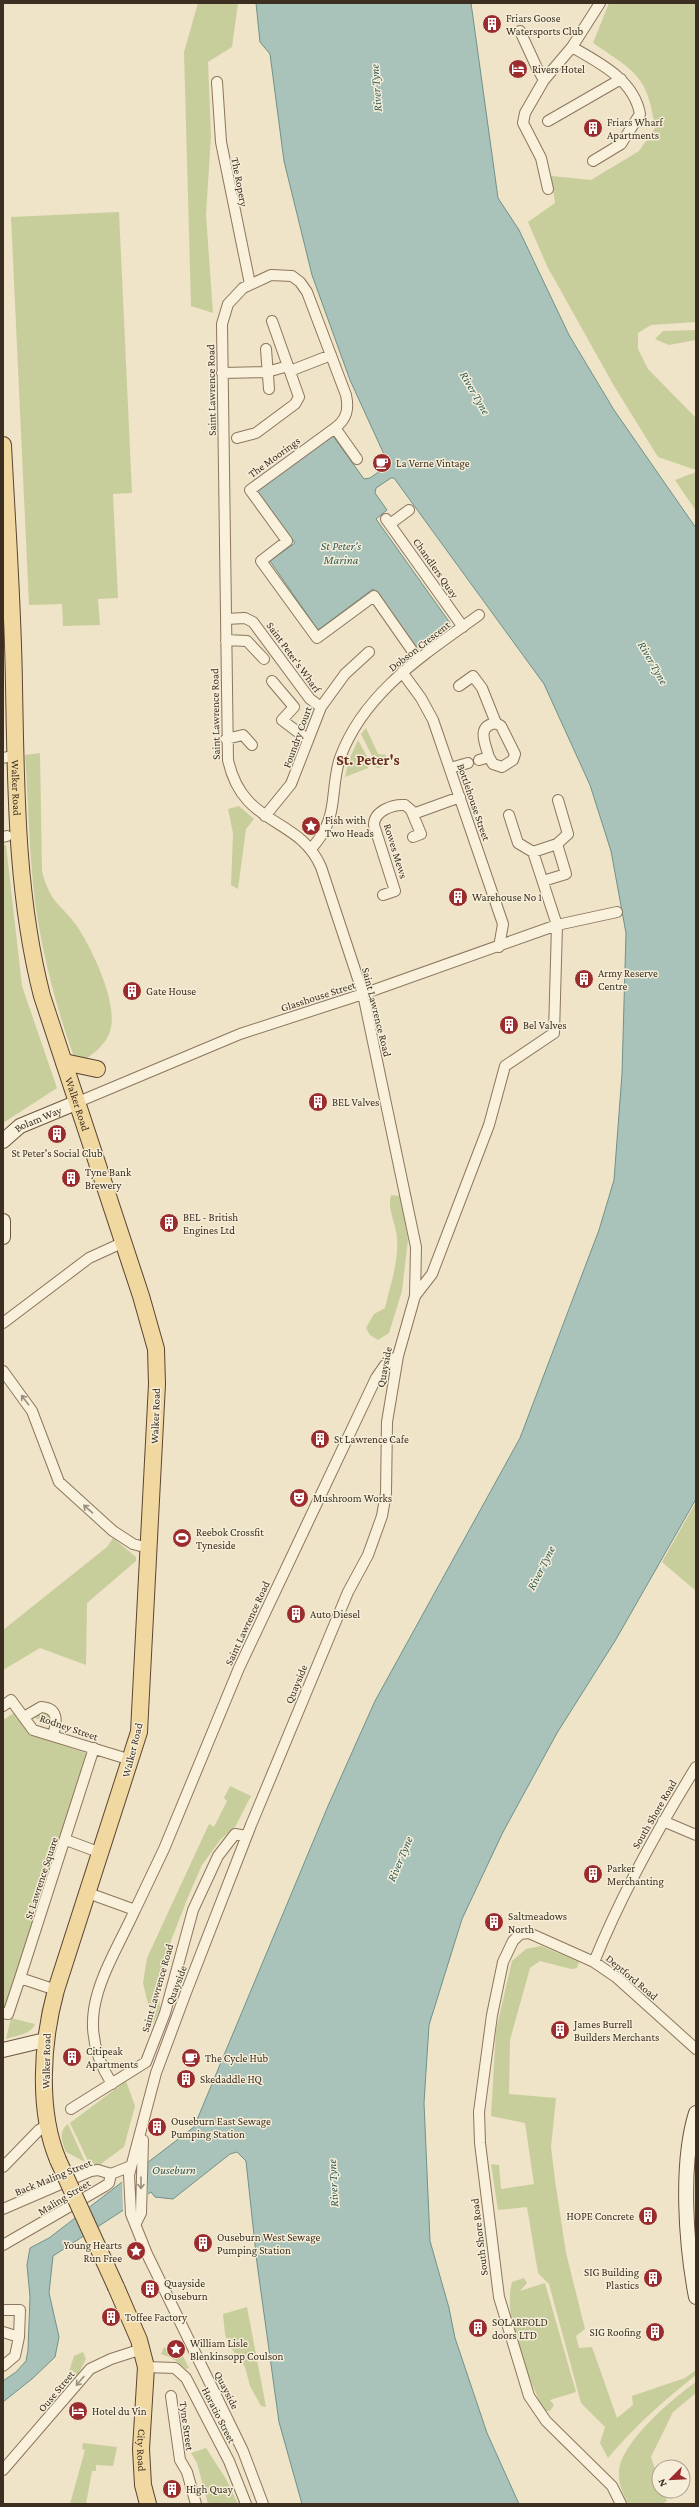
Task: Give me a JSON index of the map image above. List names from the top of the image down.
{
  "streets": {
    "main road": ["Walker Road", "City Road"],
    "street": [
      "The Ropery",
      "Saint Lawrence Road",
      "The Moorings",
      "Chandlers Quay",
      "Dobson Crescent",
      "Saint Peter's Wharf",
      "Foundry Court",
      "Bottlehouse Street",
      "Rowes Mews",
      "Glasshouse Street",
      "Bolam Way",
      "Quayside",
      "Rodney Street",
      "South Shore Road",
      "St Lawrence Square",
      "Deptford Road",
      "Back Maling Street",
      "Maling Street",
      "Ouse Street",
      "Horatio Street",
      "Tyne Street"
    ]
  },
  "crossings": [
    ["The Ropery", "Saint Lawrence Road"],
    ["The Ropery", "The Moorings"],
    ["Saint Lawrence Road", "The Moorings"],
    ["Saint Lawrence Road", "Dobson Crescent"],
    ["Saint Lawrence Road", "Saint Peter's Wharf"],
    ["Saint Lawrence Road", "Foundry Court"],
    ["Saint Lawrence Road", "Glasshouse Street"],
    ["Saint Lawrence Road", "Quayside"],
    ["The Moorings", "Dobson Crescent"],
    ["Chandlers Quay", "Dobson Crescent"],
    ["Dobson Crescent", "Bottlehouse Street"],
    ["Saint Peter's Wharf", "Foundry Court"],
    ["Walker Road", "Glasshouse Street"],
    ["Walker Road", "Bolam Way"],
    ["Walker Road", "Rodney Street"],
    ["Walker Road", "Ouse Street"],
    ["Walker Road", "Horatio Street"],
    ["Walker Road", "City Road"],
    ["Bottlehouse Street", "Glasshouse Street"],
    ["Glasshouse Street", "Bolam Way"],
    ["Quayside", "Maling Street"],
    ["Rodney Street", "St Lawrence Square"],
    ["South Shore Road", "Deptford Road"],
    ["Back Maling Street", "Maling Street"],
    ["Horatio Street", "City Road"]
  ],
  "one_way": ["Ouse Street"],
  "districts": ["St. Peter's"],
  "water": ["River Tyne", "St Peter's Marina", "Ouseburn"],
  "places": {
    "building": [
      "Friars Goose Watersports Club",
      "Friars Wharf Apartments",
      "Warehouse No 1",
      "Army Reserve Centre",
      "Gate House",
      "Bel Valves",
      "BEL Valves",
      "St Peter's Social Club",
      "Tyne Bank Brewery",
      "BEL - British Engines Ltd",
      "St Lawrence Cafe",
      "Auto Diesel",
      "Parker Merchanting",
      "Saltmeadows North",
      "James Burrell Builders Merchants",
      "Citipeak Apartments",
      "Skedaddle HQ",
      "Ouseburn East Sewage Pumping Station",
      "HOPE Concrete",
      "Ouseburn West Sewage Pumping Station",
      "SIG Building Plastics",
      "Quayside Ouseburn",
      "Toffee Factory",
      "SOLARFOLD doors LTD",
      "SIG Roofing",
      "High Quay"
    ],
    "hotel": ["Rivers Hotel", "Hotel du Vin"],
    "cafe": ["La Verne Vintage", "The Cycle Hub"],
    "place": ["Fish with Two Heads", "Young Hearts Run Free", "William Lisle Blenkinsopp Coulson"],
    "theatre": ["Mushroom Works"],
    "sports": ["Reebok Crossfit Tyneside"]
  },
  "north": "bottom left"
}
